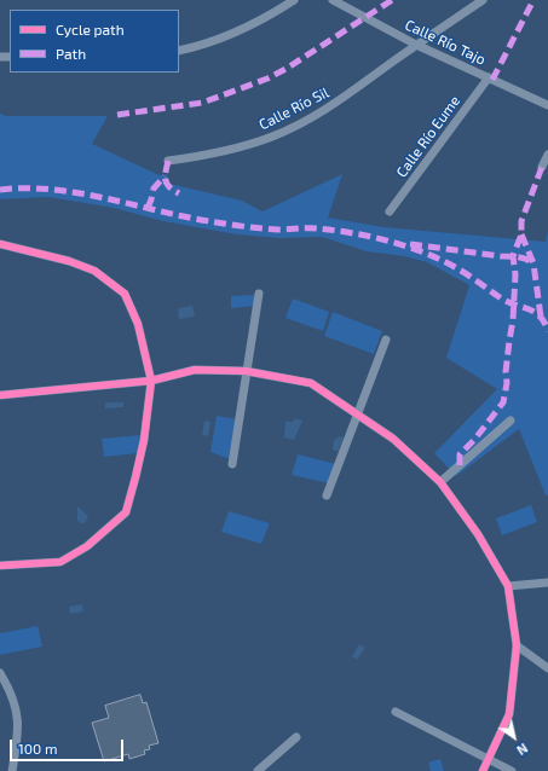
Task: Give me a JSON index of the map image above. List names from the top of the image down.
{
  "streets": {
    "street": ["Calle Río Tajo", "Calle Río Sil", "Calle Río Eume"]
  },
  "crossings": [
    ["Calle Río Tajo", "Calle Río Sil"],
    ["Calle Río Tajo", "Calle Río Eume"]
  ],
  "legend": ["Cycle path", "Path"],
  "scale_bar": "100 m",
  "north": "bottom right"
}
